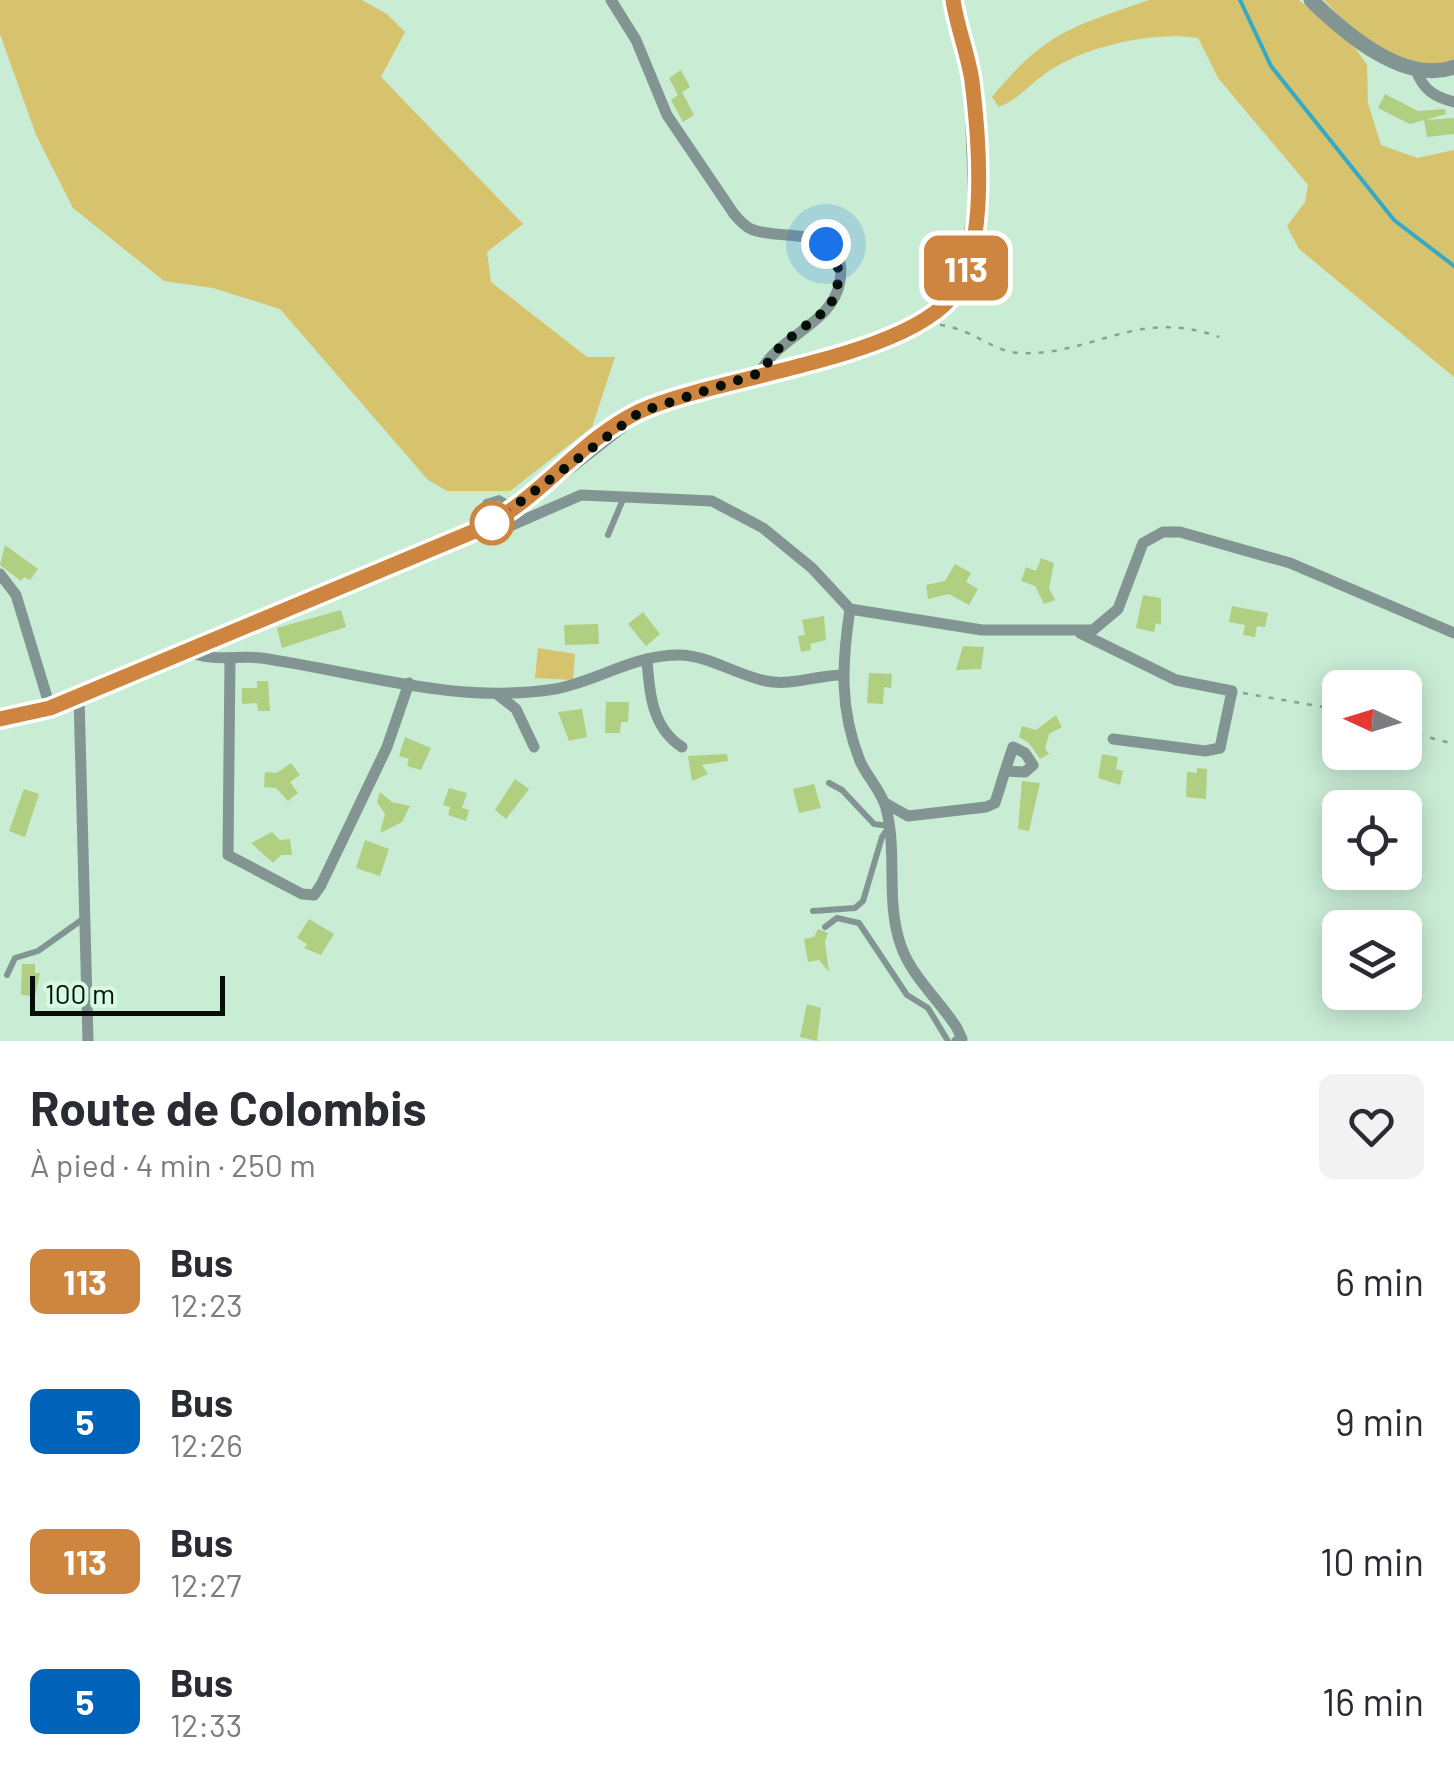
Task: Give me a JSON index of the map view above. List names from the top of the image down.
{
  "lines": ["bus line 113"],
  "scale_bar": "100 m",
  "north": "left",
  "page": {
    "on_map": "113",
    "scale": "100 m",
    "heading": ["Route de Colombis", "À pied · 4 min · 250 m"],
    "list": [
      {
        "mark": "113",
        "name": "Bus",
        "note": "12:23",
        "value": "6 min"
      },
      {
        "mark": "5",
        "name": "Bus",
        "note": "12:26",
        "value": "9 min"
      },
      {
        "mark": "113",
        "name": "Bus",
        "note": "12:27",
        "value": "10 min"
      },
      {
        "mark": "5",
        "name": "Bus",
        "note": "12:33",
        "value": "16 min"
      }
    ]
  }
}
